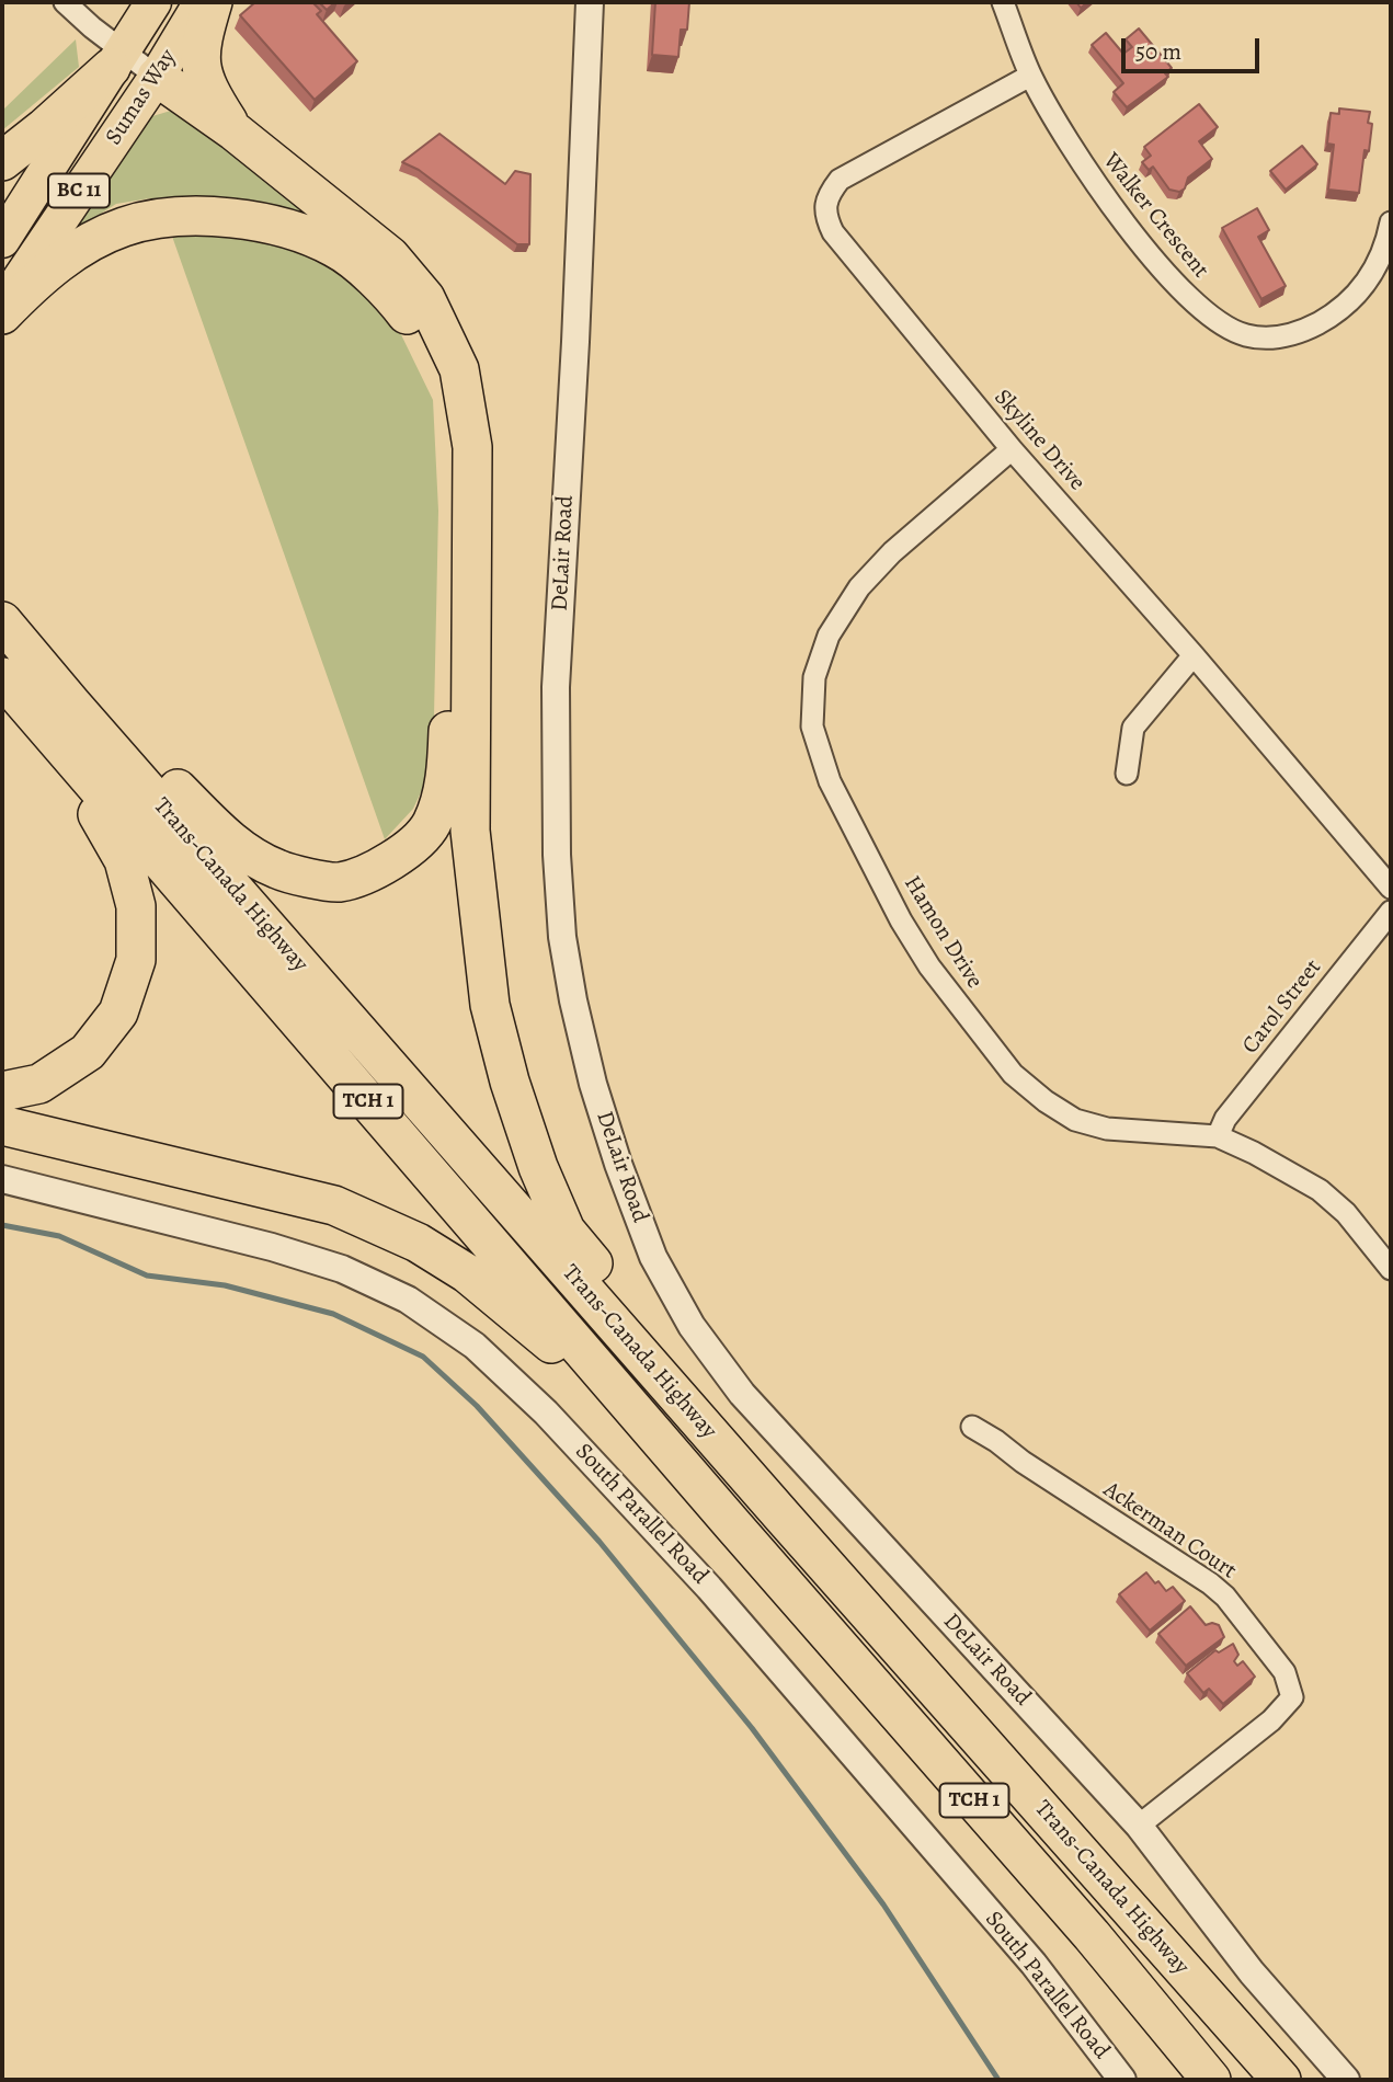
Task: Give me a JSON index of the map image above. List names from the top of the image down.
{
  "streets": {
    "highway": [
      "Sumas Way",
      "BC 11",
      "Trans-Canada Highway",
      "TCH 1"
    ],
    "street": [
      "Walker Crescent",
      "Skyline Drive",
      "DeLair Road",
      "Hamon Drive",
      "Carol Street",
      "South Parallel Road",
      "Ackerman Court"
    ]
  },
  "crossings": [
    ["Walker Crescent", "Skyline Drive"],
    ["Skyline Drive", "Hamon Drive"],
    ["DeLair Road", "Ackerman Court"],
    ["Hamon Drive", "Carol Street"]
  ],
  "scale_bar": "50 m"
}
